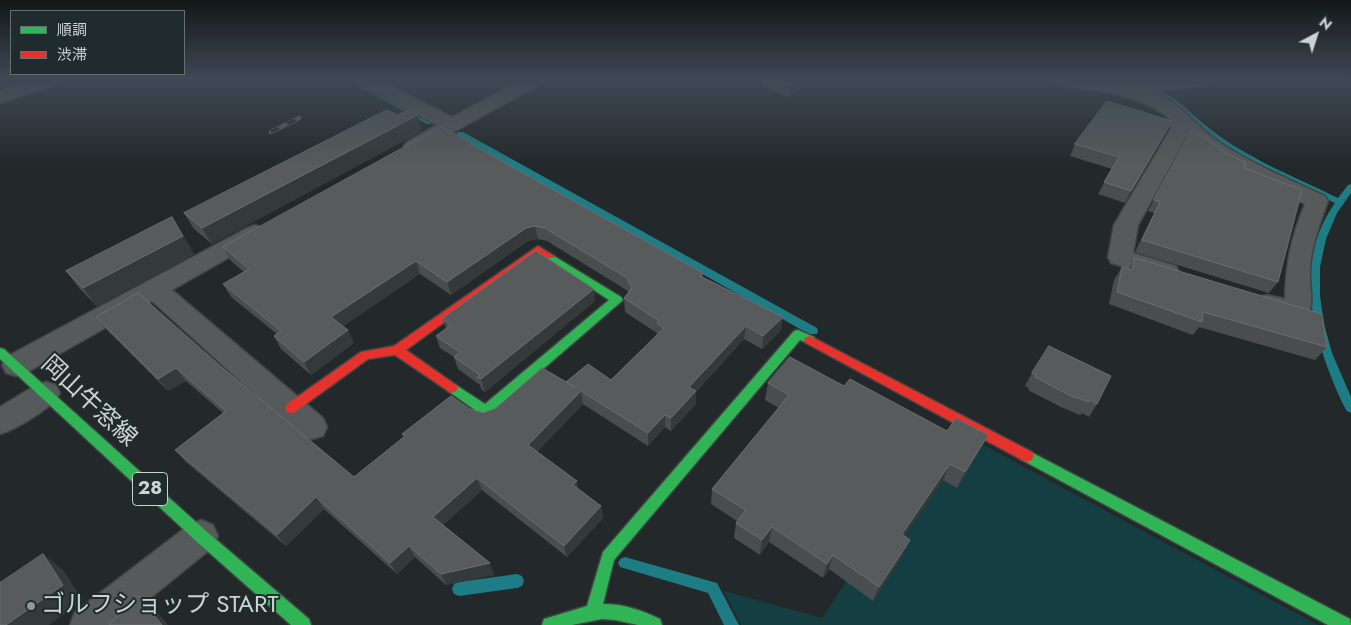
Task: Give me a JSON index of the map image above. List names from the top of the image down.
{
  "streets": {
    "street": ["岡山牛窓線", "28"]
  },
  "places": ["ゴルフショップ START"],
  "legend": ["順調", "渋滞"],
  "north": "top right"
}
